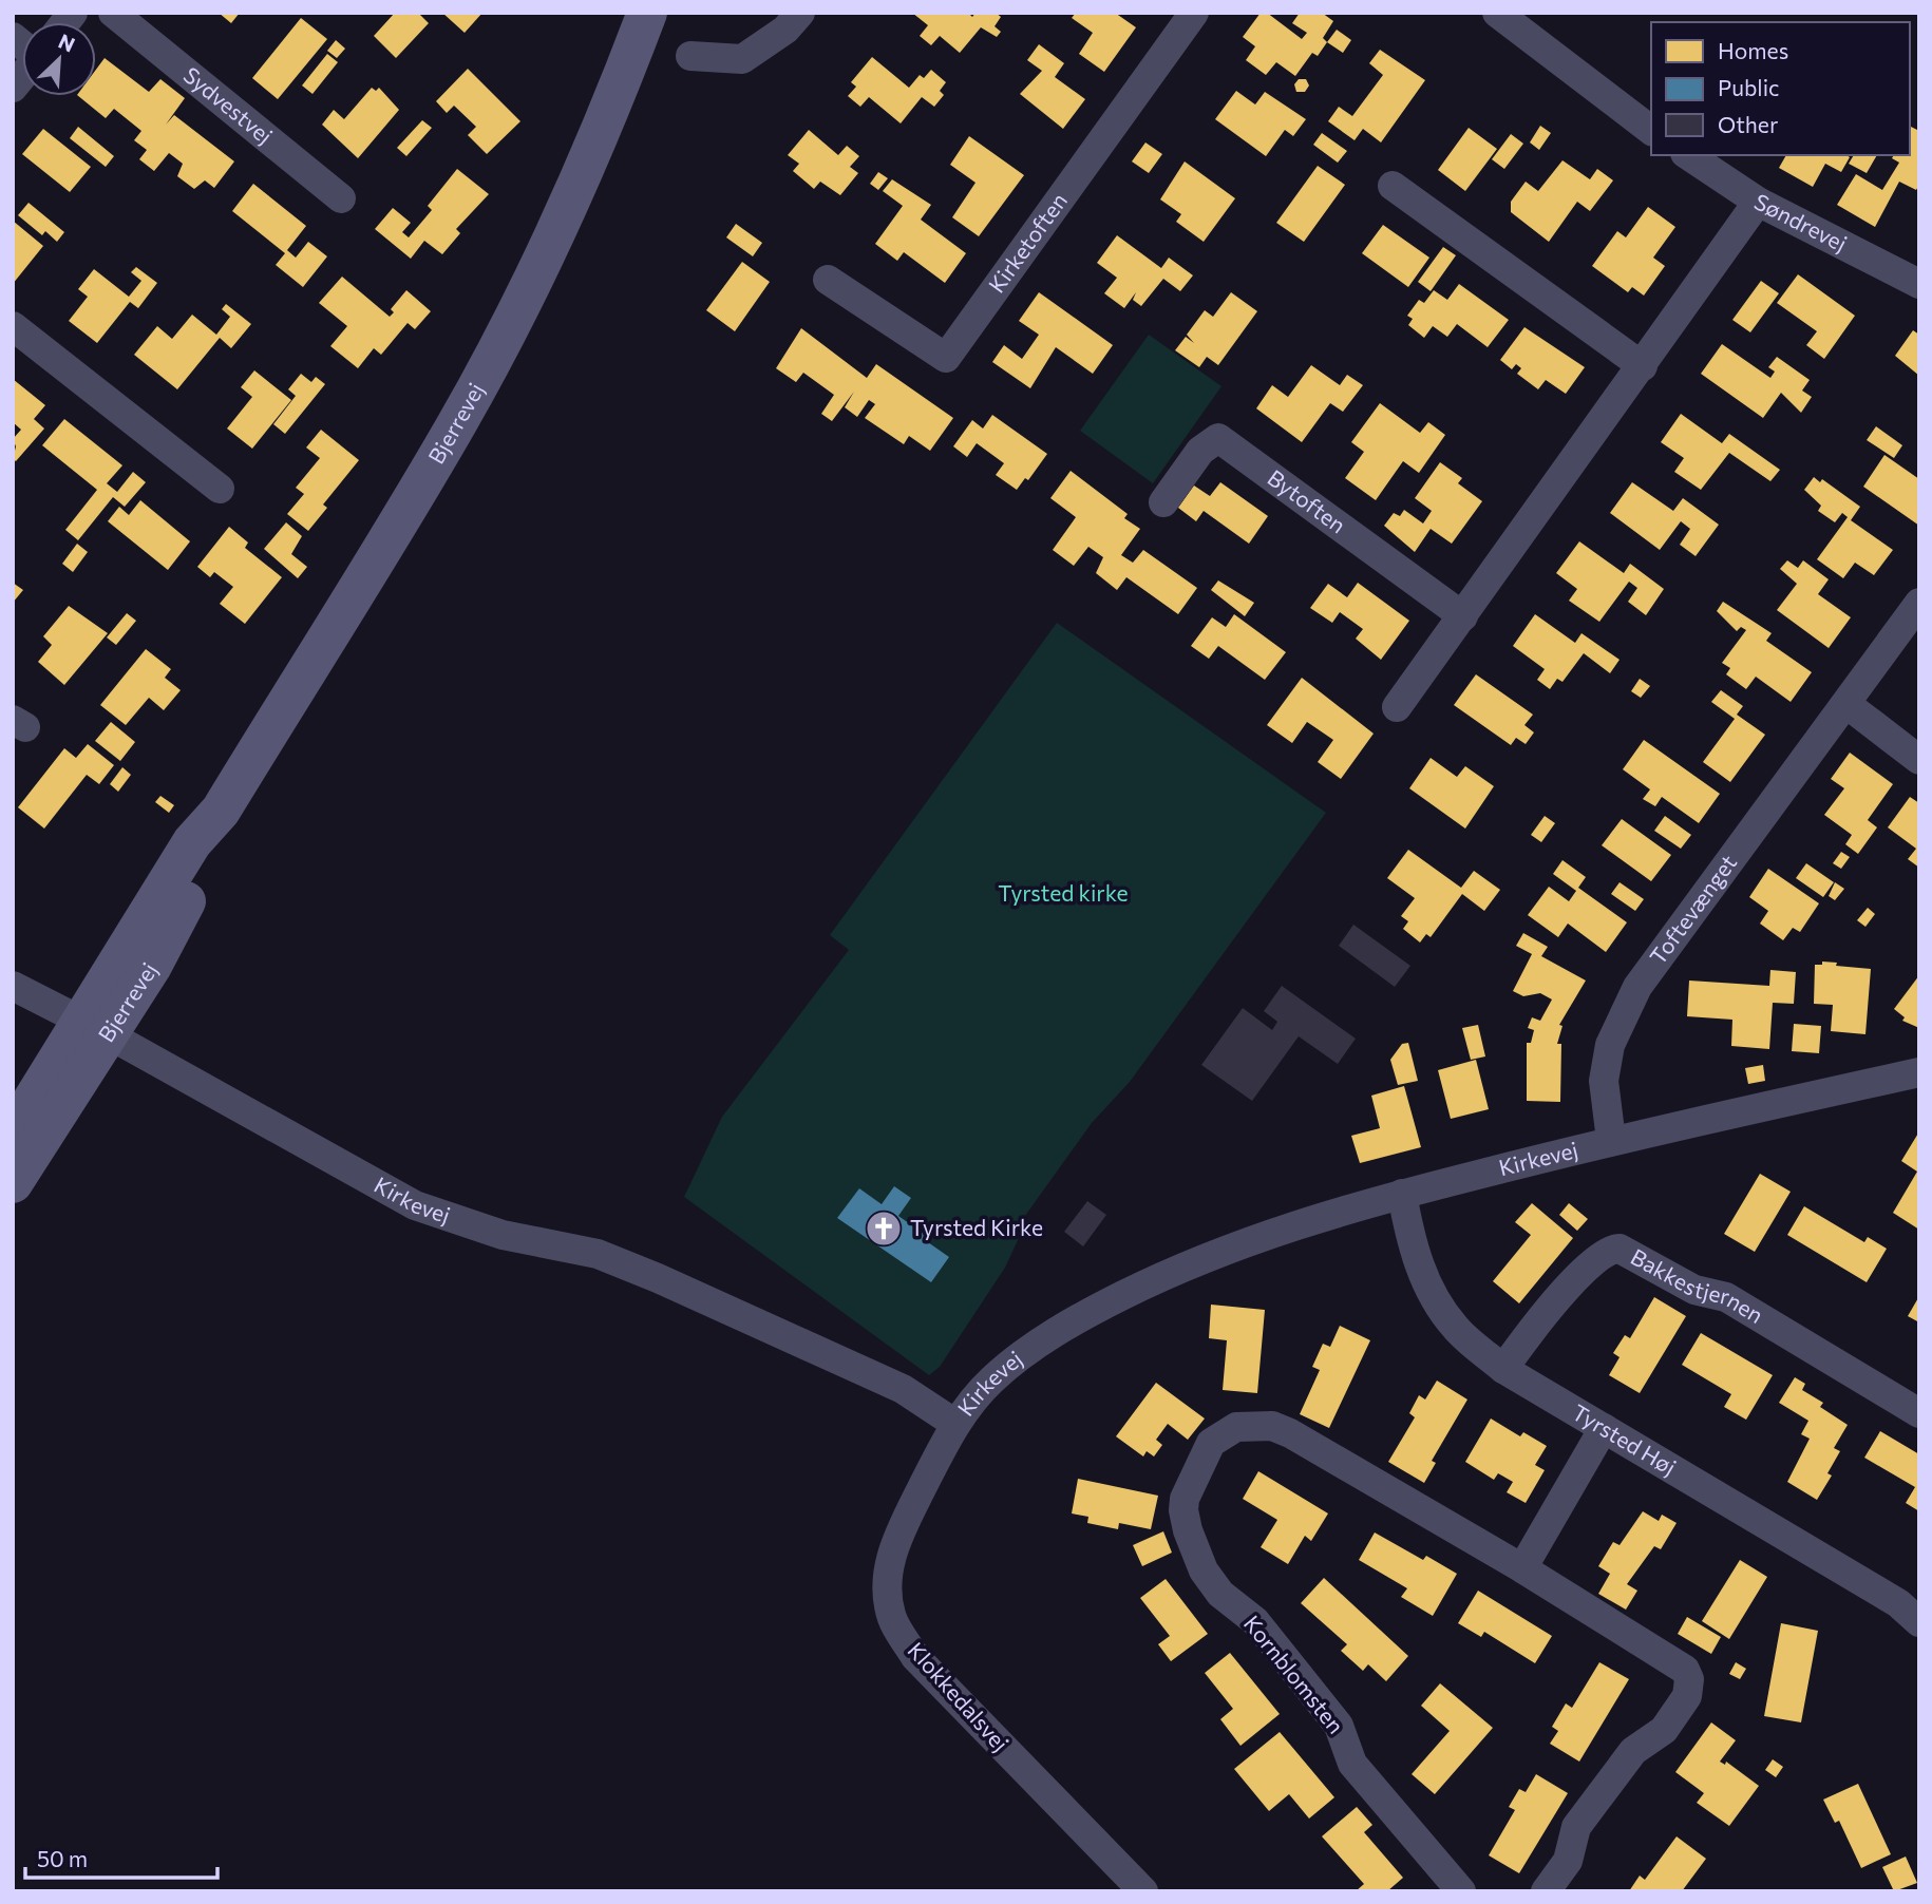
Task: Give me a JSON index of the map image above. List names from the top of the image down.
{
  "streets": {
    "street": [
      "Sydvestvej",
      "Søndrevej",
      "Kirketoften",
      "Bjerrevej",
      "Bytoften",
      "Toftevænget",
      "Kirkevej",
      "Bakkestjernen",
      "Tyrsted Høj",
      "Kornblomsten",
      "Klokkedalsvej"
    ]
  },
  "crossings": [
    ["Bjerrevej", "Kirkevej"],
    ["Toftevænget", "Kirkevej"],
    ["Kirkevej", "Tyrsted Høj"],
    ["Kirkevej", "Klokkedalsvej"],
    ["Bakkestjernen", "Tyrsted Høj"]
  ],
  "parks": ["Tyrsted kirke"],
  "places": {
    "church": ["Tyrsted Kirke"]
  },
  "legend": ["Homes", "Public", "Other"],
  "scale_bar": "50 m",
  "north": "top right"
}
